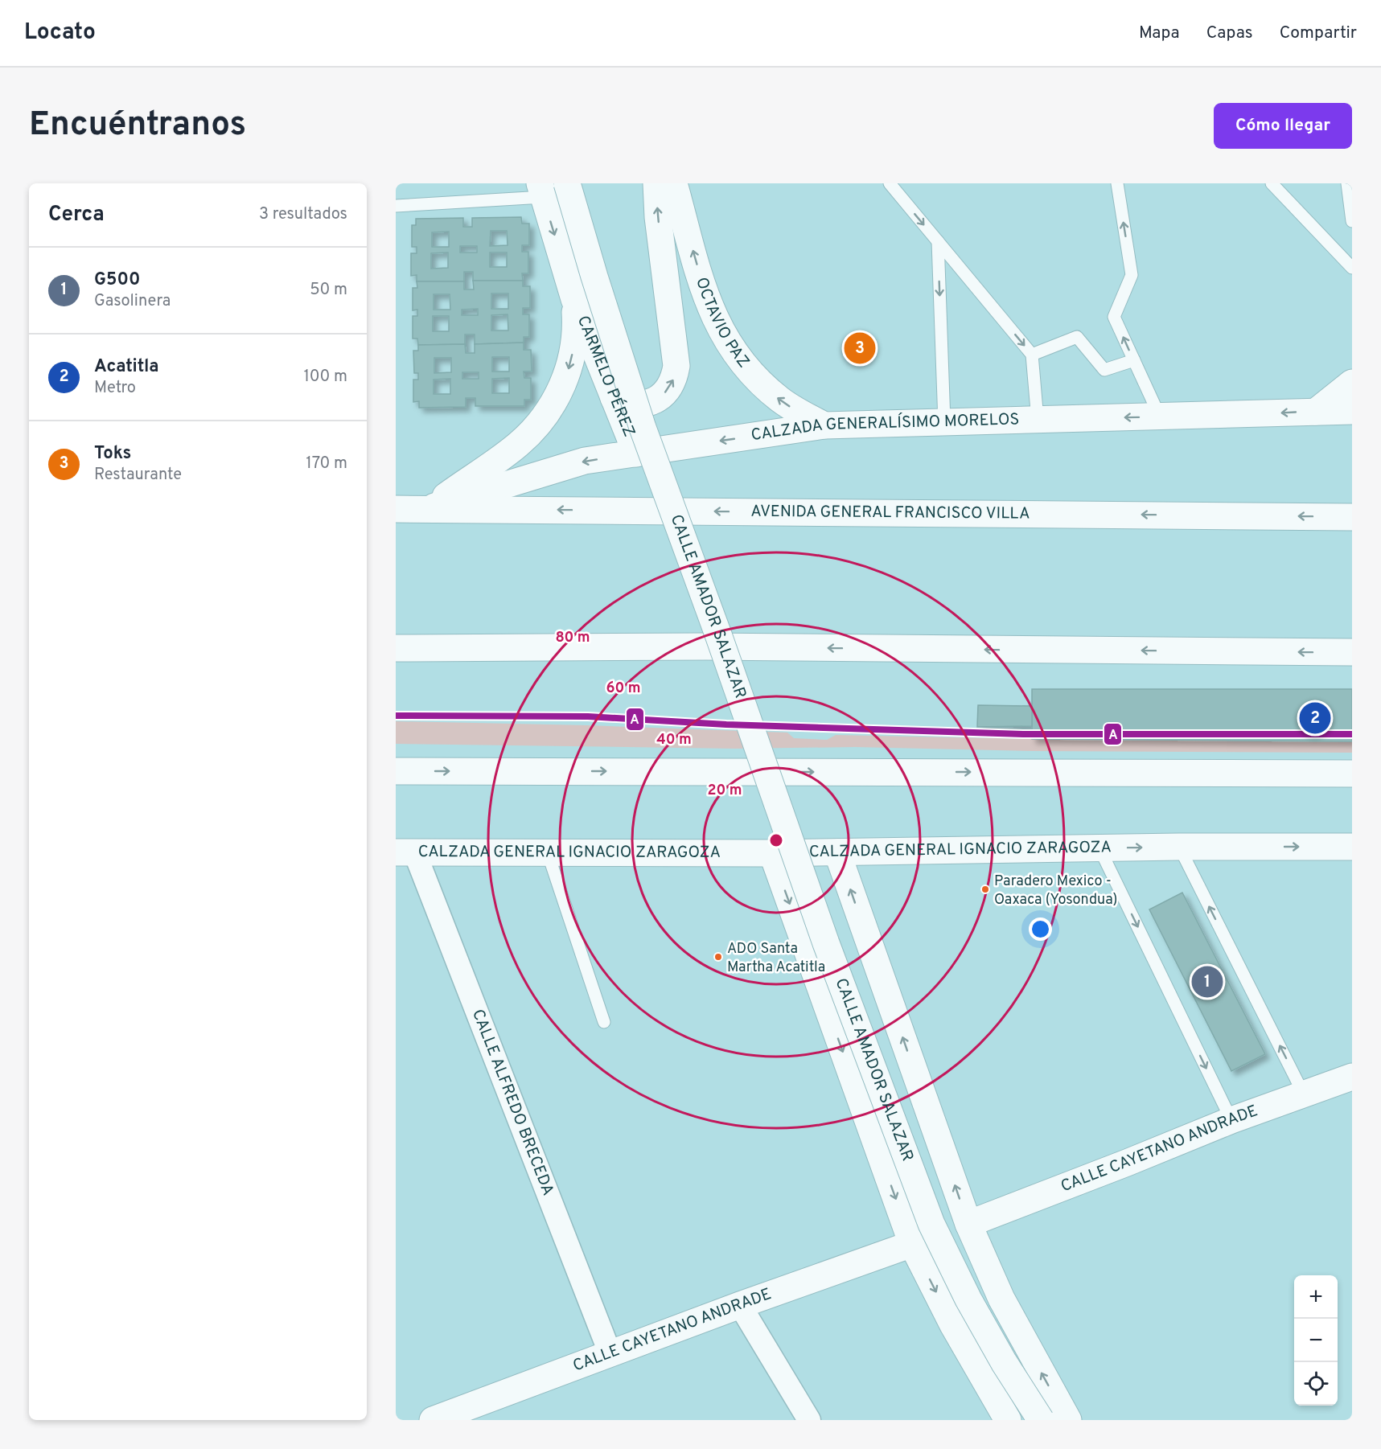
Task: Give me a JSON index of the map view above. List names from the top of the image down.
{
  "streets": {
    "main road": [
      "OCTAVIO PAZ",
      "CARMELO PÉREZ",
      "CALZADA GENERALÍSIMO MORELOS",
      "AVENIDA GENERAL FRANCISCO VILLA",
      "CALLE AMADOR SALAZAR",
      "CALZADA GENERAL IGNACIO ZARAGOZA",
      "CALLE CAYETANO ANDRADE"
    ],
    "street": ["CALLE ALFREDO BRECEDA"]
  },
  "crossings": [
    ["OCTAVIO PAZ", "CALZADA GENERALÍSIMO MORELOS"],
    ["CARMELO PÉREZ", "CALZADA GENERALÍSIMO MORELOS"],
    ["CALZADA GENERALÍSIMO MORELOS", "AVENIDA GENERAL FRANCISCO VILLA"],
    ["CALLE AMADOR SALAZAR", "CALZADA GENERAL IGNACIO ZARAGOZA"],
    ["CALLE AMADOR SALAZAR", "CALLE CAYETANO ANDRADE"],
    ["CALZADA GENERAL IGNACIO ZARAGOZA", "CALLE ALFREDO BRECEDA"],
    ["CALLE ALFREDO BRECEDA", "CALLE CAYETANO ANDRADE"]
  ],
  "one_way": ["OCTAVIO PAZ"],
  "places": ["Paradero Mexico - Oaxaca (Yosondua)", "ADO Santa Martha Acatitla"],
  "lines": ["transit line A"],
  "page": {
    "header": "Locato",
    "nav": ["Mapa", "Capas", "Compartir"],
    "buttons": "Cómo llegar",
    "title": "Encuéntranos",
    "heading": ["Cerca", "3 resultados"],
    "list": [
      {
        "mark": "1",
        "name": "G500",
        "note": "Gasolinera",
        "value": "50 m"
      },
      {
        "mark": "2",
        "name": "Acatitla",
        "note": "Metro",
        "value": "100 m"
      },
      {
        "mark": "3",
        "name": "Toks",
        "note": "Restaurante",
        "value": "170 m"
      }
    ],
    "pins": ["3", "2", "1"],
    "map_buttons": ["+", "−"]
  },
  "rings": [
    "80 m",
    "60 m",
    "40 m",
    "20 m"
  ]
}
